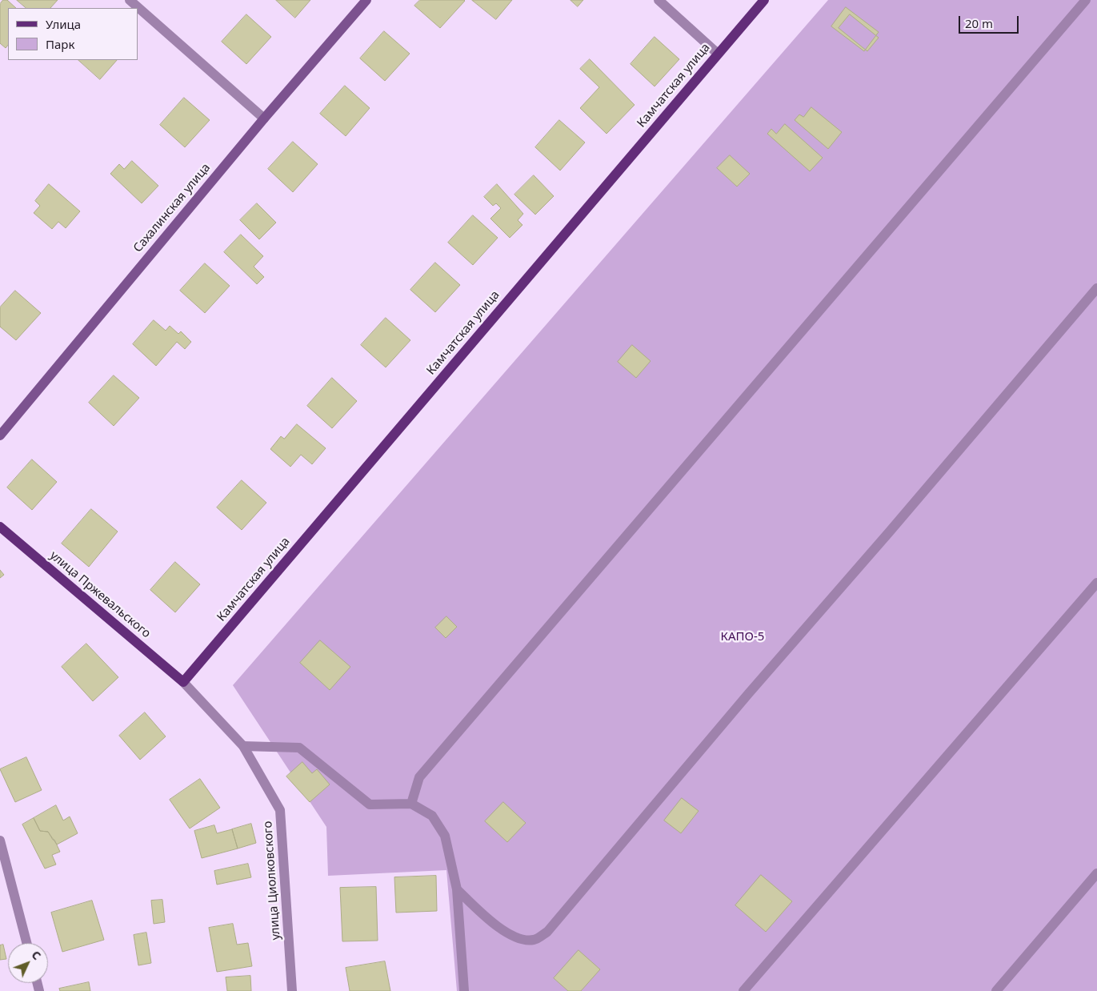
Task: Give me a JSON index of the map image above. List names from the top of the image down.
{
  "streets": {
    "main road": ["Камчатская улица", "Сахалинская улица", "улица Пржевальского"],
    "street": ["улица Циолковского"]
  },
  "crossings": [
    ["Камчатская улица", "улица Пржевальского"],
    ["Камчатская улица", "улица Циолковского"],
    ["улица Пржевальского", "улица Циолковского"]
  ],
  "parks": ["КАПО-5"],
  "legend": ["Улица", "Парк"],
  "scale_bar": "20 m",
  "north": "top right"
}
